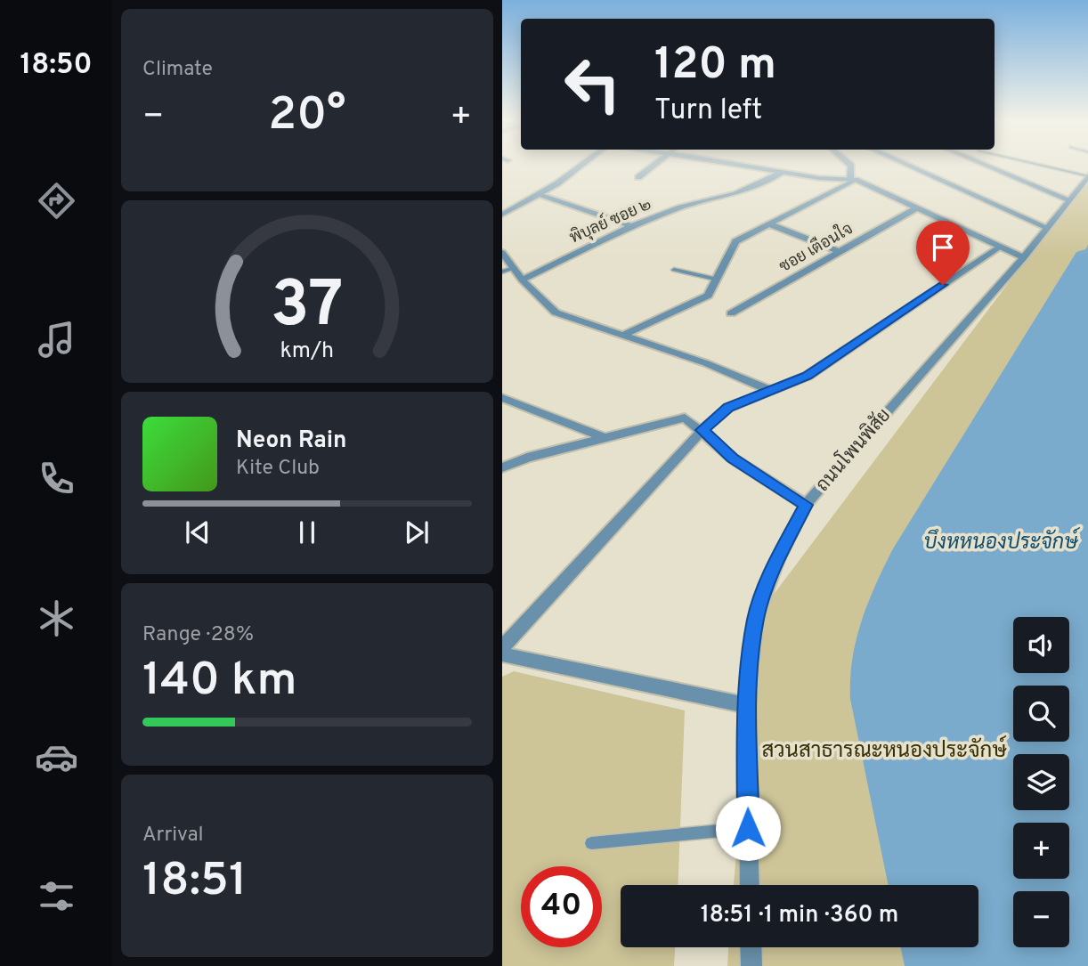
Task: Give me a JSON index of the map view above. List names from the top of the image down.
{
  "streets": {
    "street": ["พิบุลย์ ซอย ๒", "ซอย เตือนใจ", "ถนนโพนพิสัย"]
  },
  "water": ["บึงหหนองประจักษ์"],
  "parks": ["สวนสาธารณะหนองประจักษ์"],
  "page": {
    "tabs": "18:50",
    "tile": [
      "Climate",
      ["Range · 28%", "140 km"],
      ["Arrival", "18:51"]
    ],
    "turn": ["120 m", "Turn left"],
    "heat": ["−", "20°", "+"],
    "song": ["Neon Rain", "Kite Club"],
    "map_buttons": ["+", "−"],
    "limit": "40",
    "trip": "18:51 · 1 min · 360 m",
    "gauge": ["37", "km/h"]
  }
}
